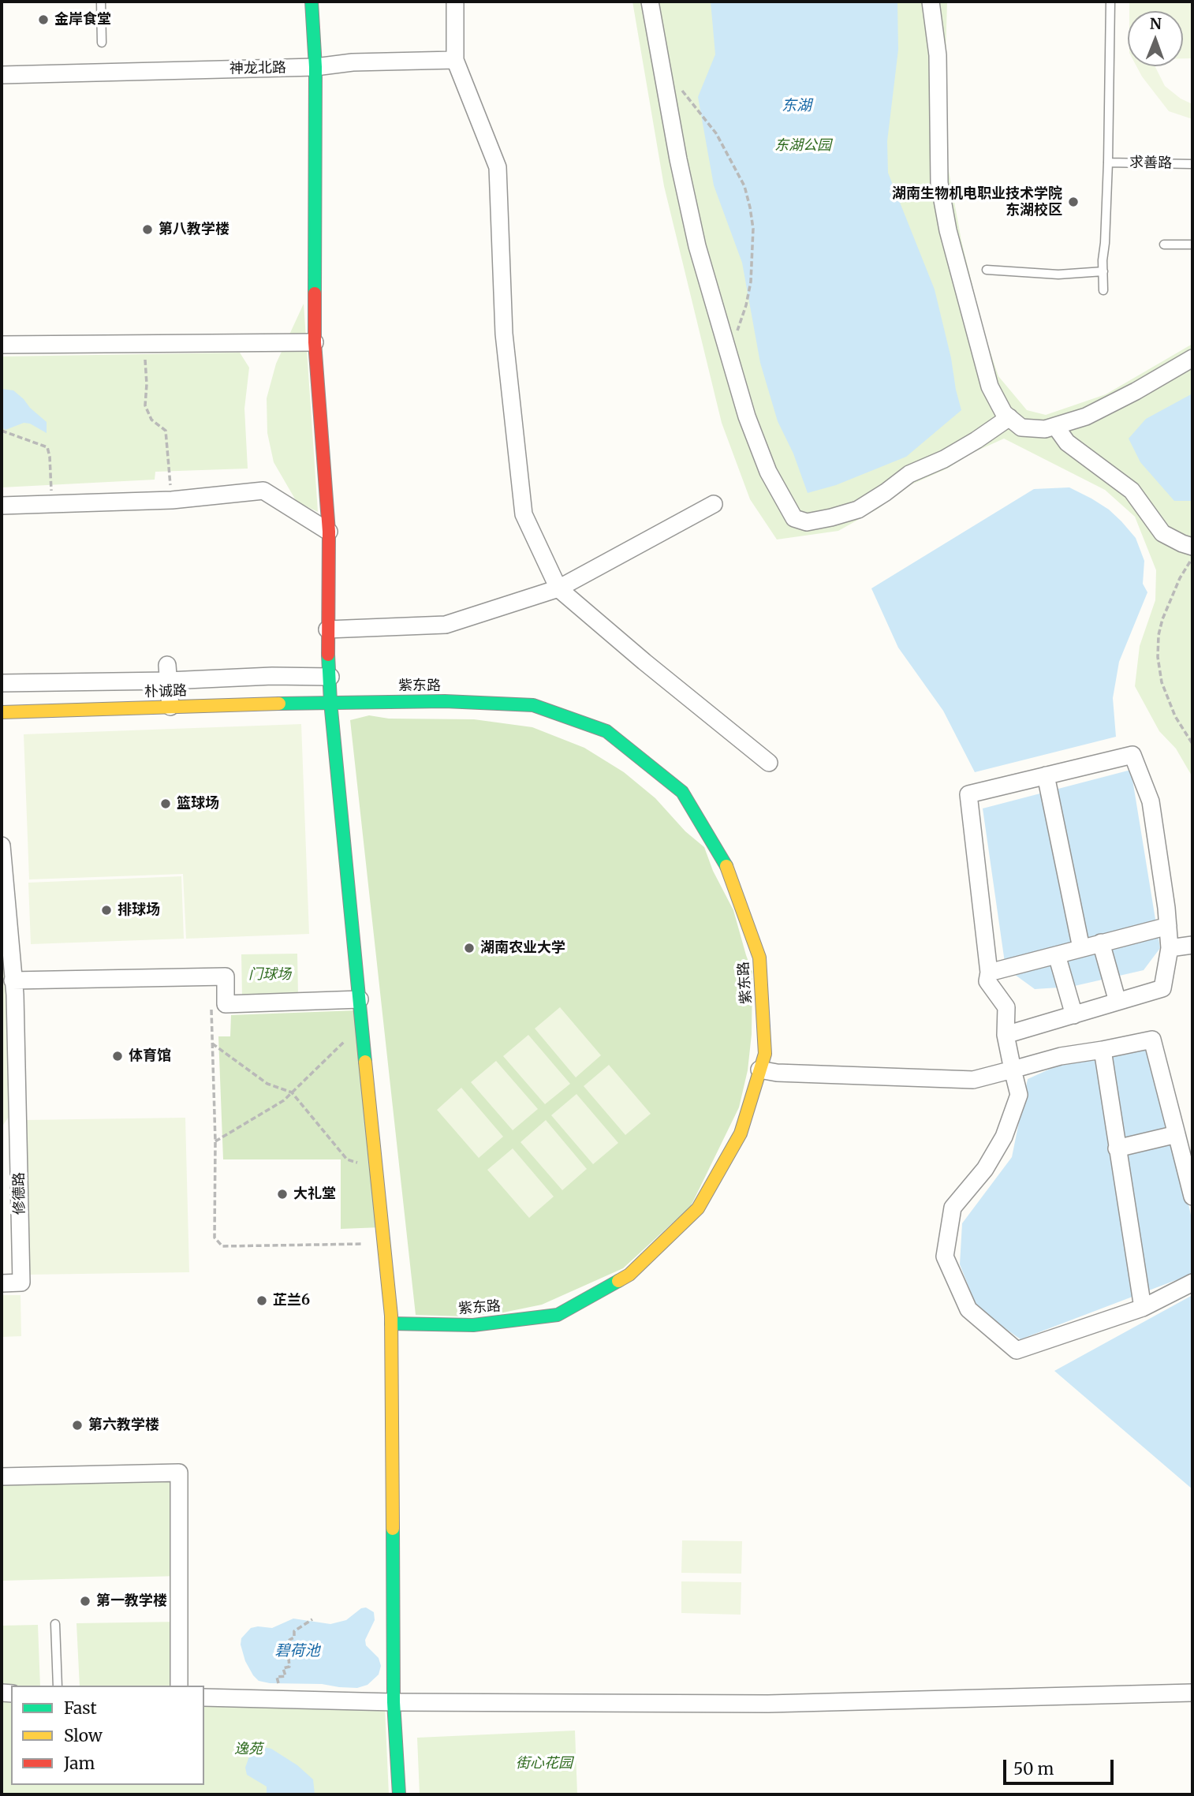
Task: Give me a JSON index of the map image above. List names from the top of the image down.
{
  "streets": {
    "street": [
      "神龙北路",
      "紫东路",
      "朴诚路",
      "修德路"
    ],
    "lane": ["求善路"]
  },
  "crossings": [
    ["紫东路", "朴诚路"]
  ],
  "water": ["东湖", "碧荷池"],
  "parks": [
    "东湖公园",
    "门球场",
    "逸苑",
    "街心花园"
  ],
  "places": [
    "金岸食堂",
    "湖南生物机电职业技术学院 东湖校区",
    "第八教学楼",
    "篮球场",
    "排球场",
    "湖南农业大学",
    "体育馆",
    "大礼堂",
    "芷兰6",
    "第六教学楼",
    "第一教学楼"
  ],
  "legend": ["Fast", "Slow", "Jam"],
  "scale_bar": "50 m",
  "north": "top"
}
